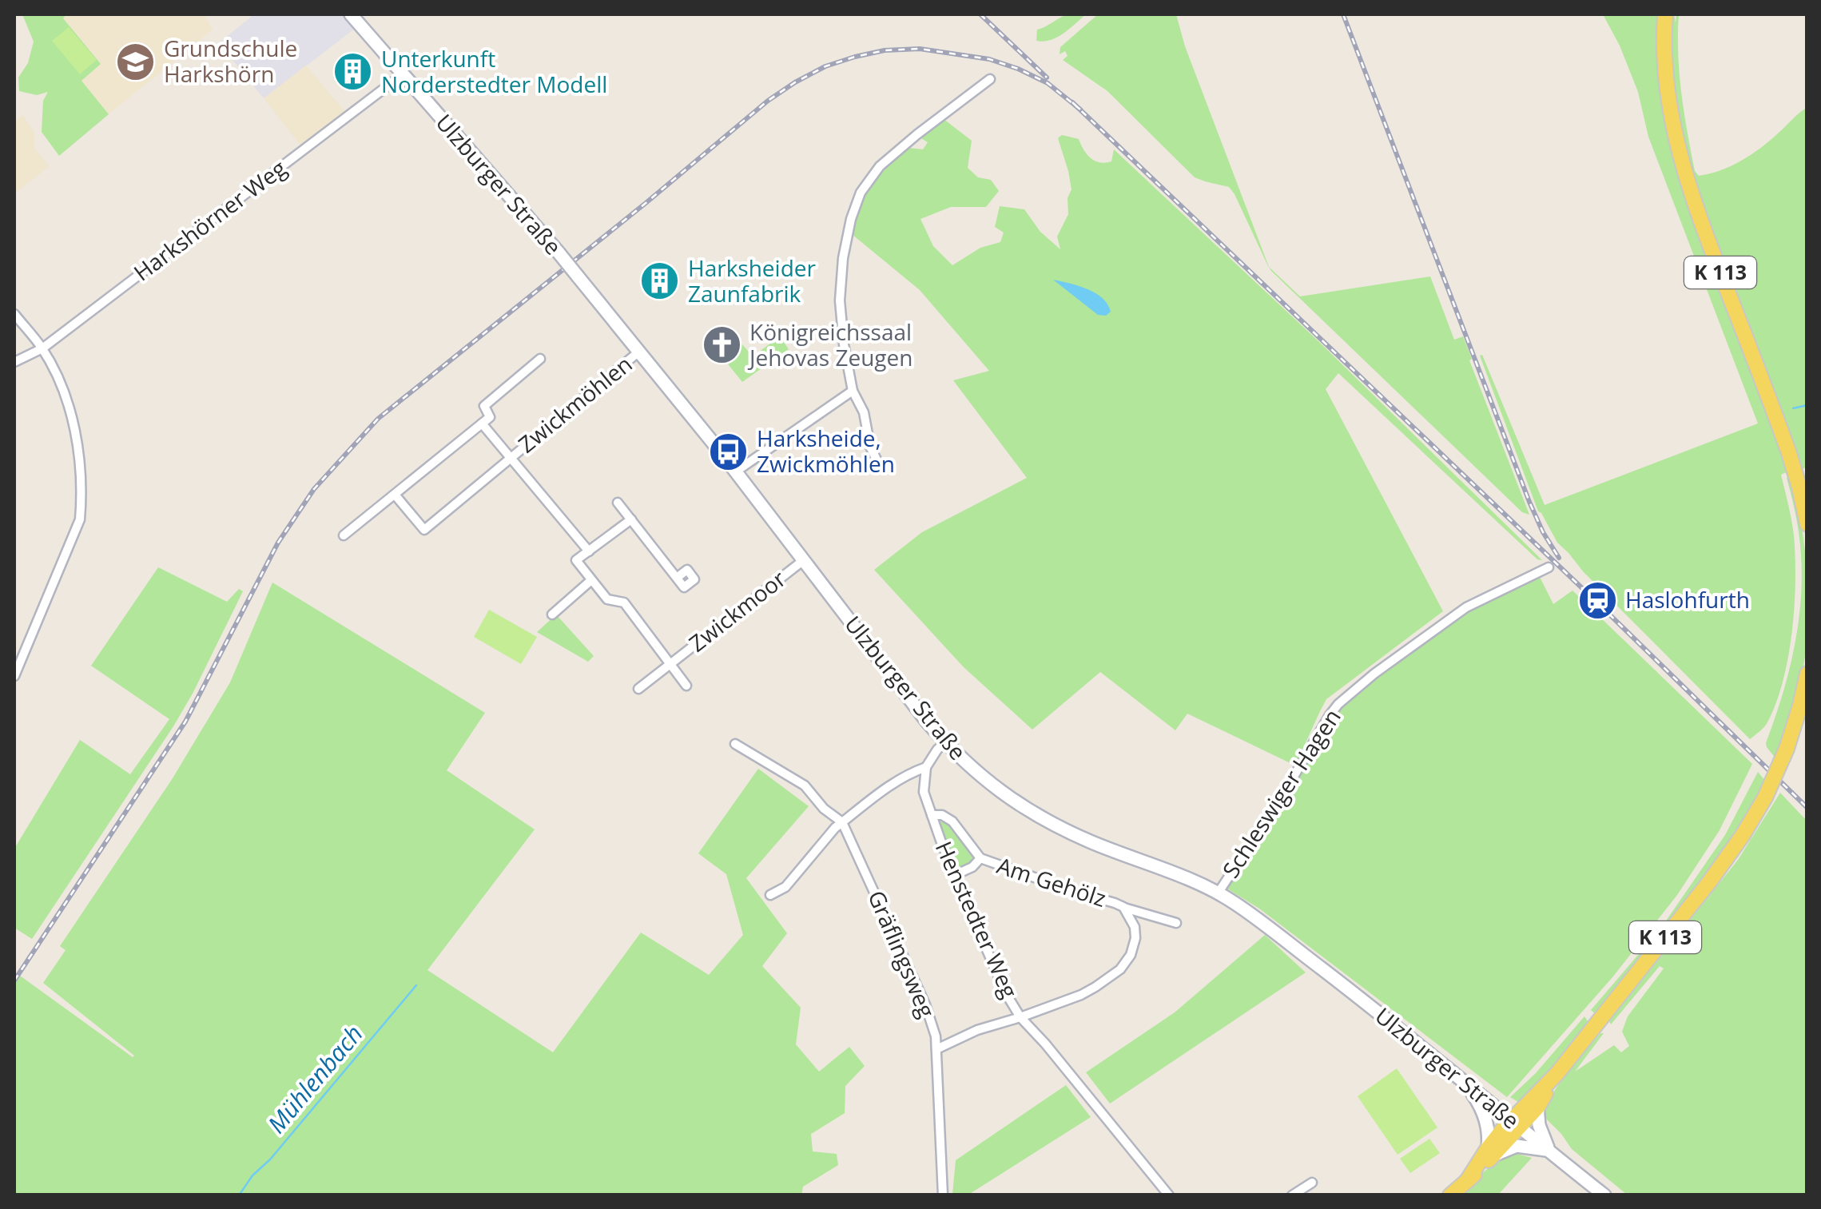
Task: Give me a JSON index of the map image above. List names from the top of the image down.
{
  "streets": {
    "main road": ["Ulzburger Straße", "K 113"],
    "street": [
      "Harkshörner Weg",
      "Zwickmöhlen",
      "Zwickmoor",
      "Schleswiger Hagen",
      "Am Gehölz",
      "Henstedter Weg",
      "Gräflingsweg"
    ]
  },
  "crossings": [
    ["Ulzburger Straße", "Harkshörner Weg"],
    ["Ulzburger Straße", "K 113"],
    ["Ulzburger Straße", "Zwickmöhlen"],
    ["Ulzburger Straße", "Zwickmoor"],
    ["Ulzburger Straße", "Schleswiger Hagen"],
    ["Am Gehölz", "Henstedter Weg"]
  ],
  "water": ["Mühlenbach"],
  "places": {
    "school or university": ["Grundschule Harkshörn"],
    "building": ["Unterkunft Norderstedter Modell", "Harksheider Zaunfabrik"],
    "church": ["Königreichssaal Jehovas Zeugen"],
    "bus stop": ["Harksheide, Zwickmöhlen"],
    "station": ["Haslohfurth"]
  }
}
